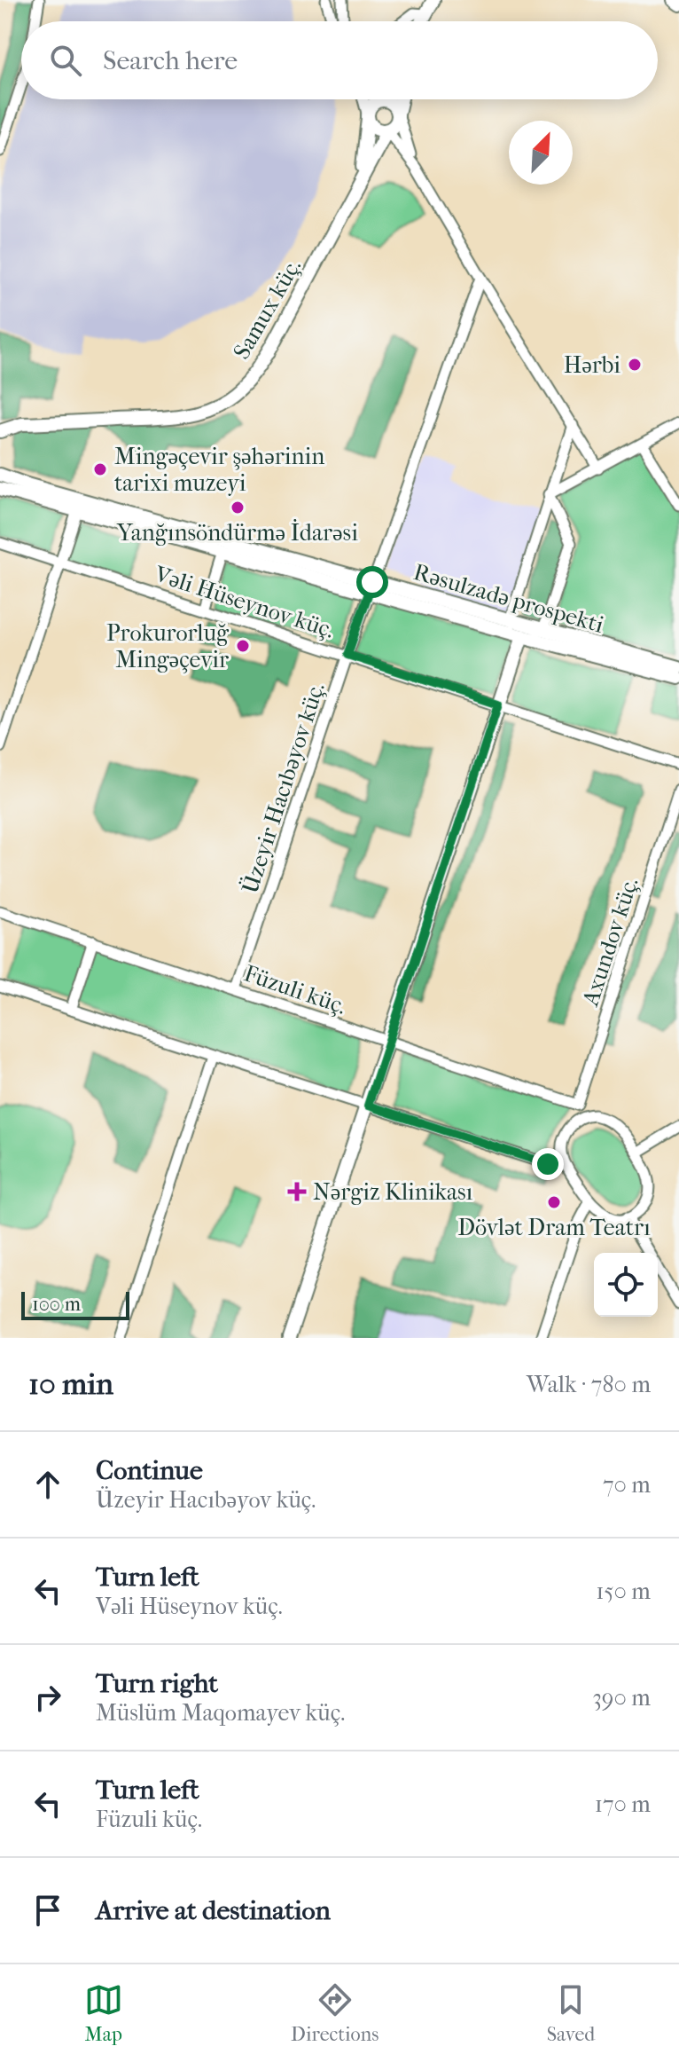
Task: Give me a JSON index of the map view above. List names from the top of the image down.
{
  "streets": {
    "main road": ["Samux küç.", "Rəsulzadə prospekti"],
    "street": [
      "Vəli Hüseynov küç.",
      "Üzeyir Hacıbəyov küç.",
      "Axundov küç.",
      "Füzuli küç."
    ]
  },
  "crossings": [
    ["Rəsulzadə prospekti", "Üzeyir Hacıbəyov küç."],
    ["Vəli Hüseynov küç.", "Üzeyir Hacıbəyov küç."],
    ["Üzeyir Hacıbəyov küç.", "Füzuli küç."],
    ["Axundov küç.", "Füzuli küç."]
  ],
  "places": {
    "other": [
      "Hərbi",
      "Mingəçevir şəhərinin tarixi muzeyi",
      "Yanğınsöndürmə İdarəsi",
      "Prokurorluğ Mingəçevir",
      "Dövlət Dram Teatrı"
    ],
    "health": ["Nərgiz Klinikası"]
  },
  "scale_bar": "100 m",
  "north": "top right",
  "page": {
    "search": "Search here",
    "scale": "100 m",
    "heading": ["10 min", "Walk · 780 m"],
    "list": [
      ["Continue", "Üzeyir Hacıbəyov küç.", "70 m"],
      ["Turn left", "Vəli Hüseynov küç.", "150 m"],
      ["Turn right", "Müslüm Maqomayev küç.", "390 m"],
      ["Turn left", "Füzuli küç.", "170 m"],
      "Arrive at destination"
    ],
    "nav": ["Map", "Directions", "Saved"]
  }
}
